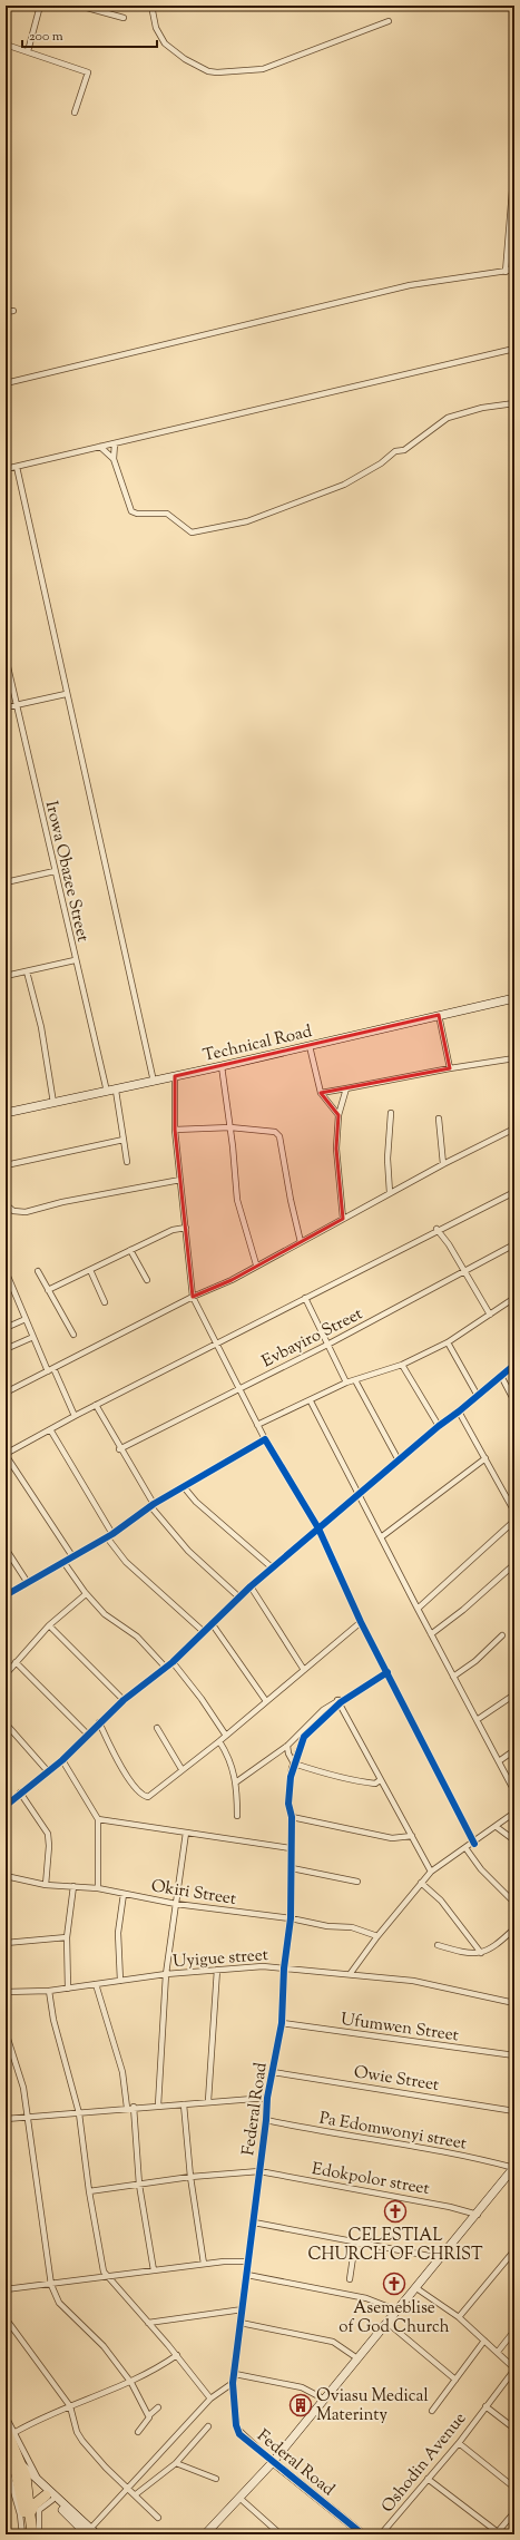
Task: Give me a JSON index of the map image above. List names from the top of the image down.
{
  "streets": {
    "street": [
      "Irowa Obazee Street",
      "Technical Road",
      "Evbayiro Street",
      "Okiri Street",
      "Uyigue street",
      "Ufumwen Street",
      "Owie Street",
      "Federal Road",
      "Pa Edomwonyi street",
      "Edokpolor street",
      "Oshodin Avenue"
    ]
  },
  "crossings": [
    ["Irowa Obazee Street", "Technical Road"],
    ["Okiri Street", "Federal Road"],
    ["Uyigue street", "Federal Road"],
    ["Ufumwen Street", "Federal Road"],
    ["Owie Street", "Federal Road"],
    ["Federal Road", "Pa Edomwonyi street"],
    ["Federal Road", "Edokpolor street"]
  ],
  "places": {
    "church": ["CELESTIAL CHURCH OF CHRIST", "Asemeblise of God Church"],
    "building": ["Oviasu Medical Materinty"]
  },
  "scale_bar": "200 m"
}
